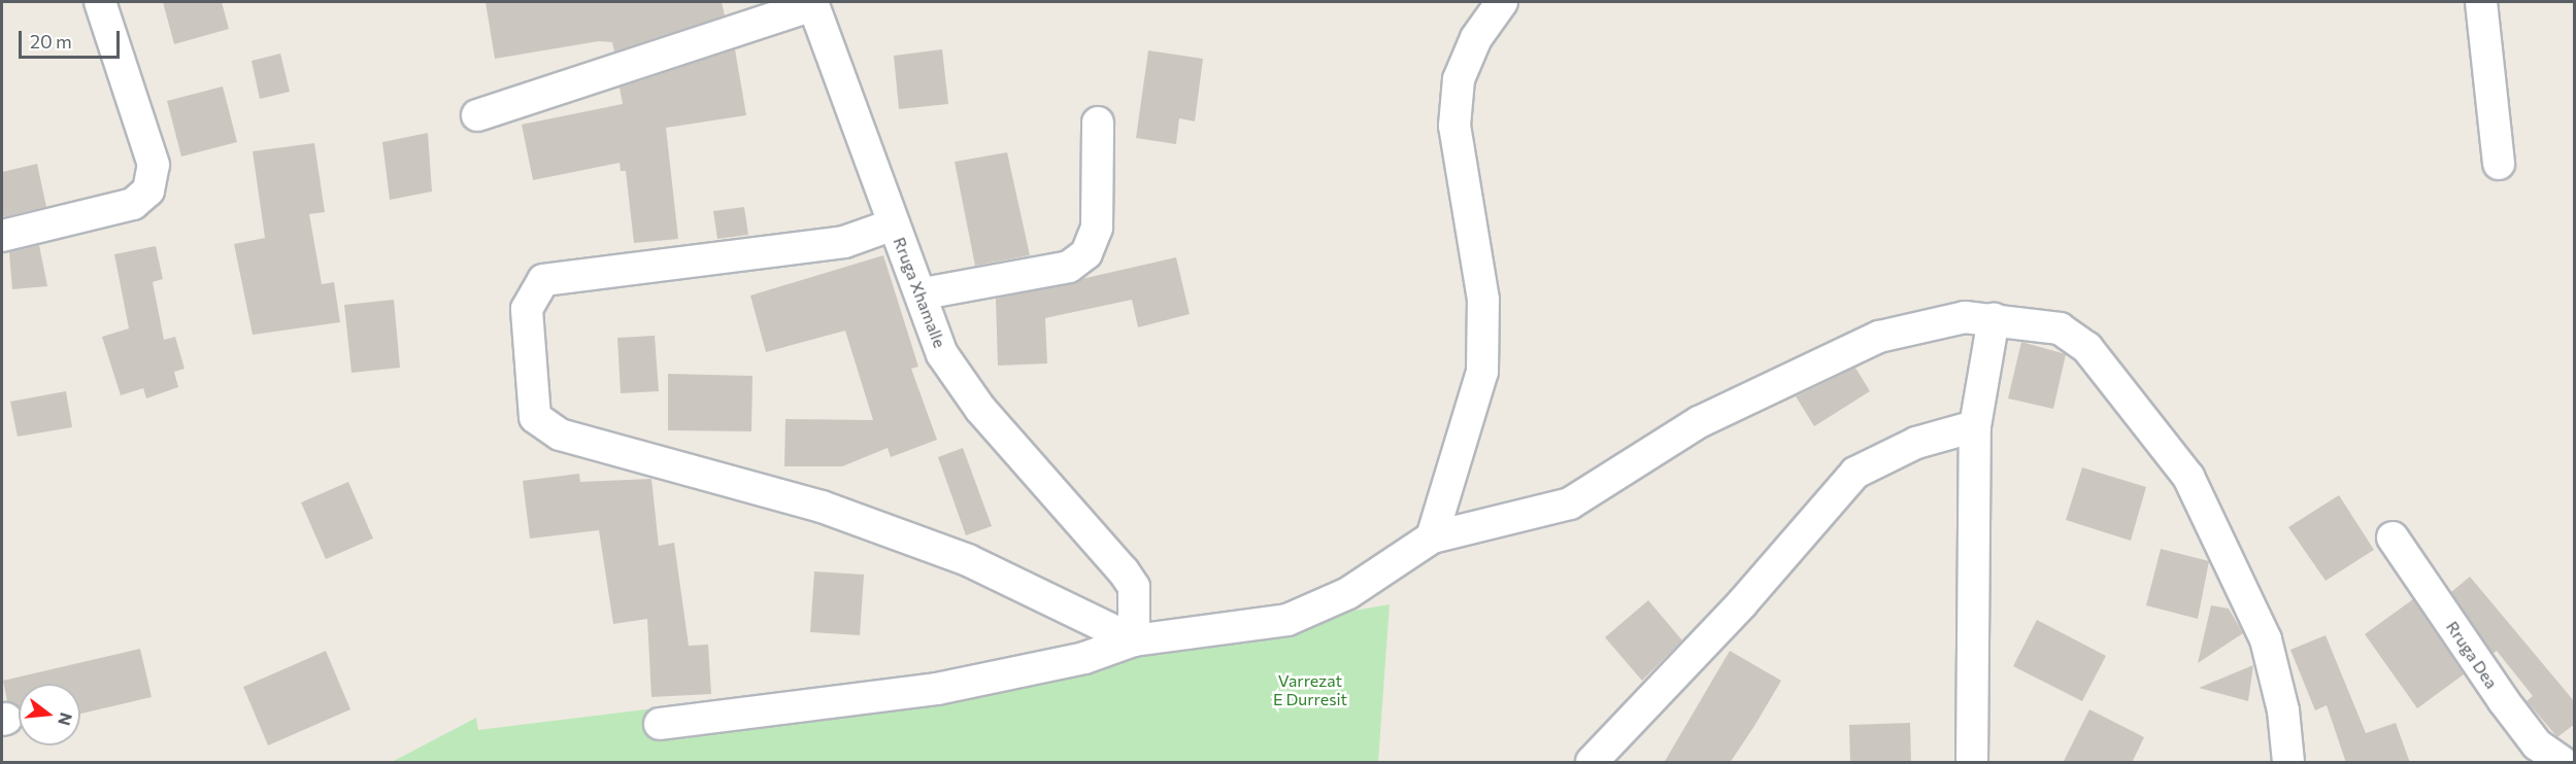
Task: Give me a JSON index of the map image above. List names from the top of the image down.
{
  "streets": {
    "street": ["Rruga Xhamalle", "Rruga Dea"]
  },
  "parks": ["Varrezat E Durresit"],
  "scale_bar": "20 m",
  "north": "right"
}
